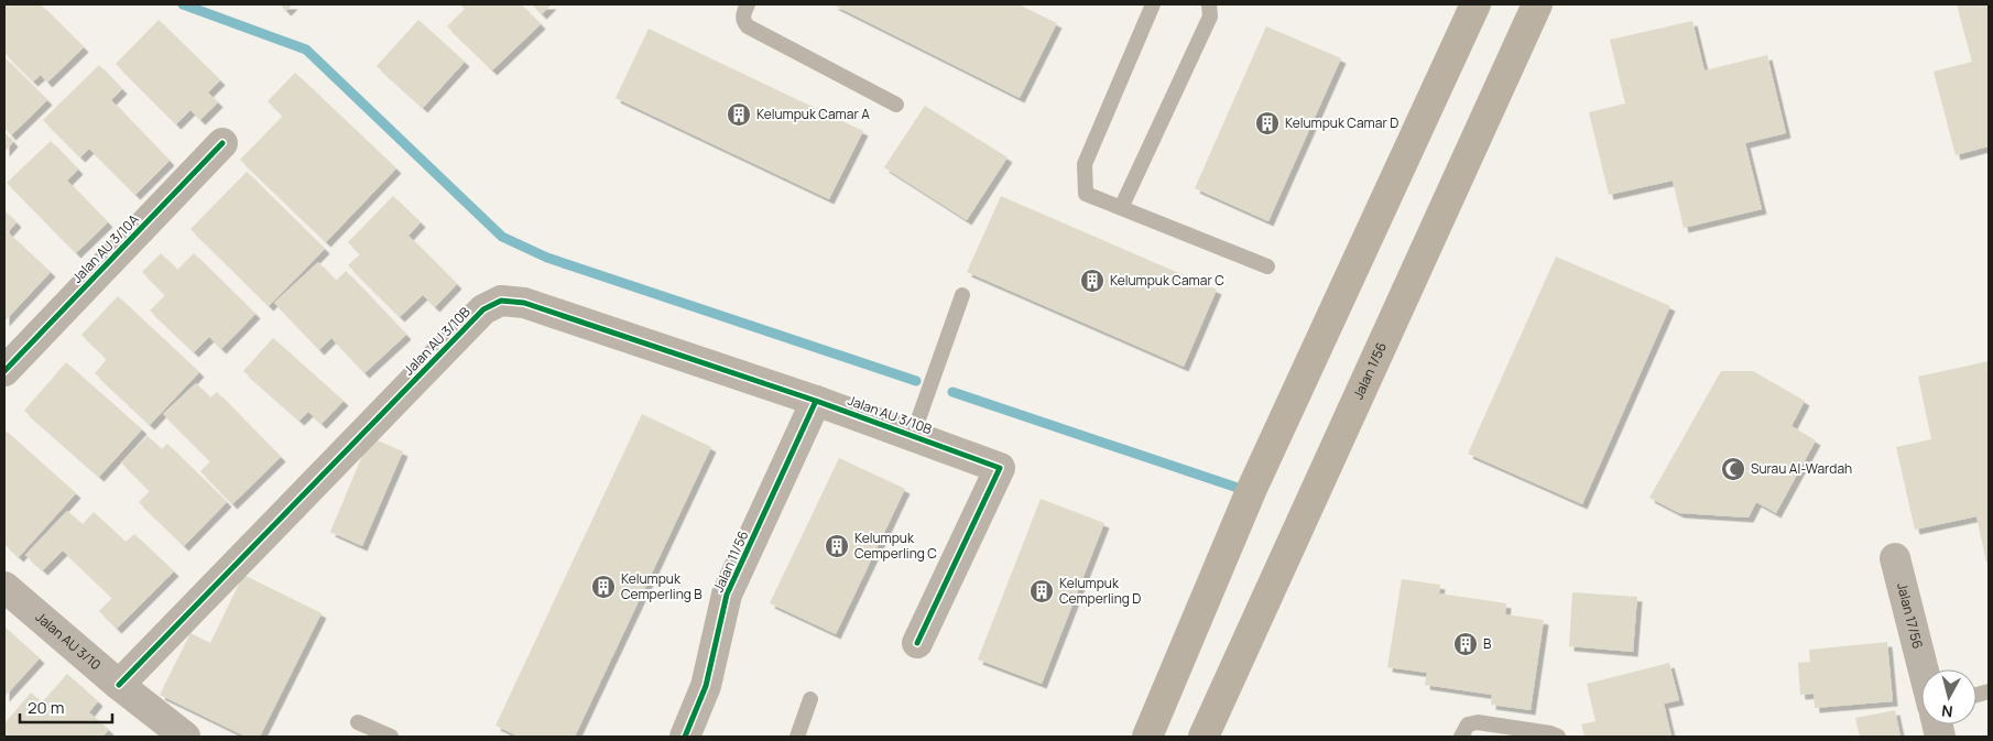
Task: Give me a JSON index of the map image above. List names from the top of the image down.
{
  "streets": {
    "main road": ["Jalan 1/56"],
    "street": [
      "Jalan AU 3/10A",
      "Jalan AU 3/10B",
      "Jalan 11/56",
      "Jalan 17/56",
      "Jalan AU 3/10"
    ]
  },
  "crossings": [
    ["Jalan AU 3/10B", "Jalan 11/56"],
    ["Jalan AU 3/10B", "Jalan AU 3/10"]
  ],
  "places": {
    "building": [
      "Kelumpuk Camar A",
      "Kelumpuk Camar D",
      "Kelumpuk Camar C",
      "Kelumpuk Cemperling C",
      "Kelumpuk Cemperling B",
      "Kelumpuk Cemperling D",
      "B"
    ],
    "mosque": ["Surau Al-Wardah"]
  },
  "scale_bar": "20 m",
  "north": "bottom"
}
